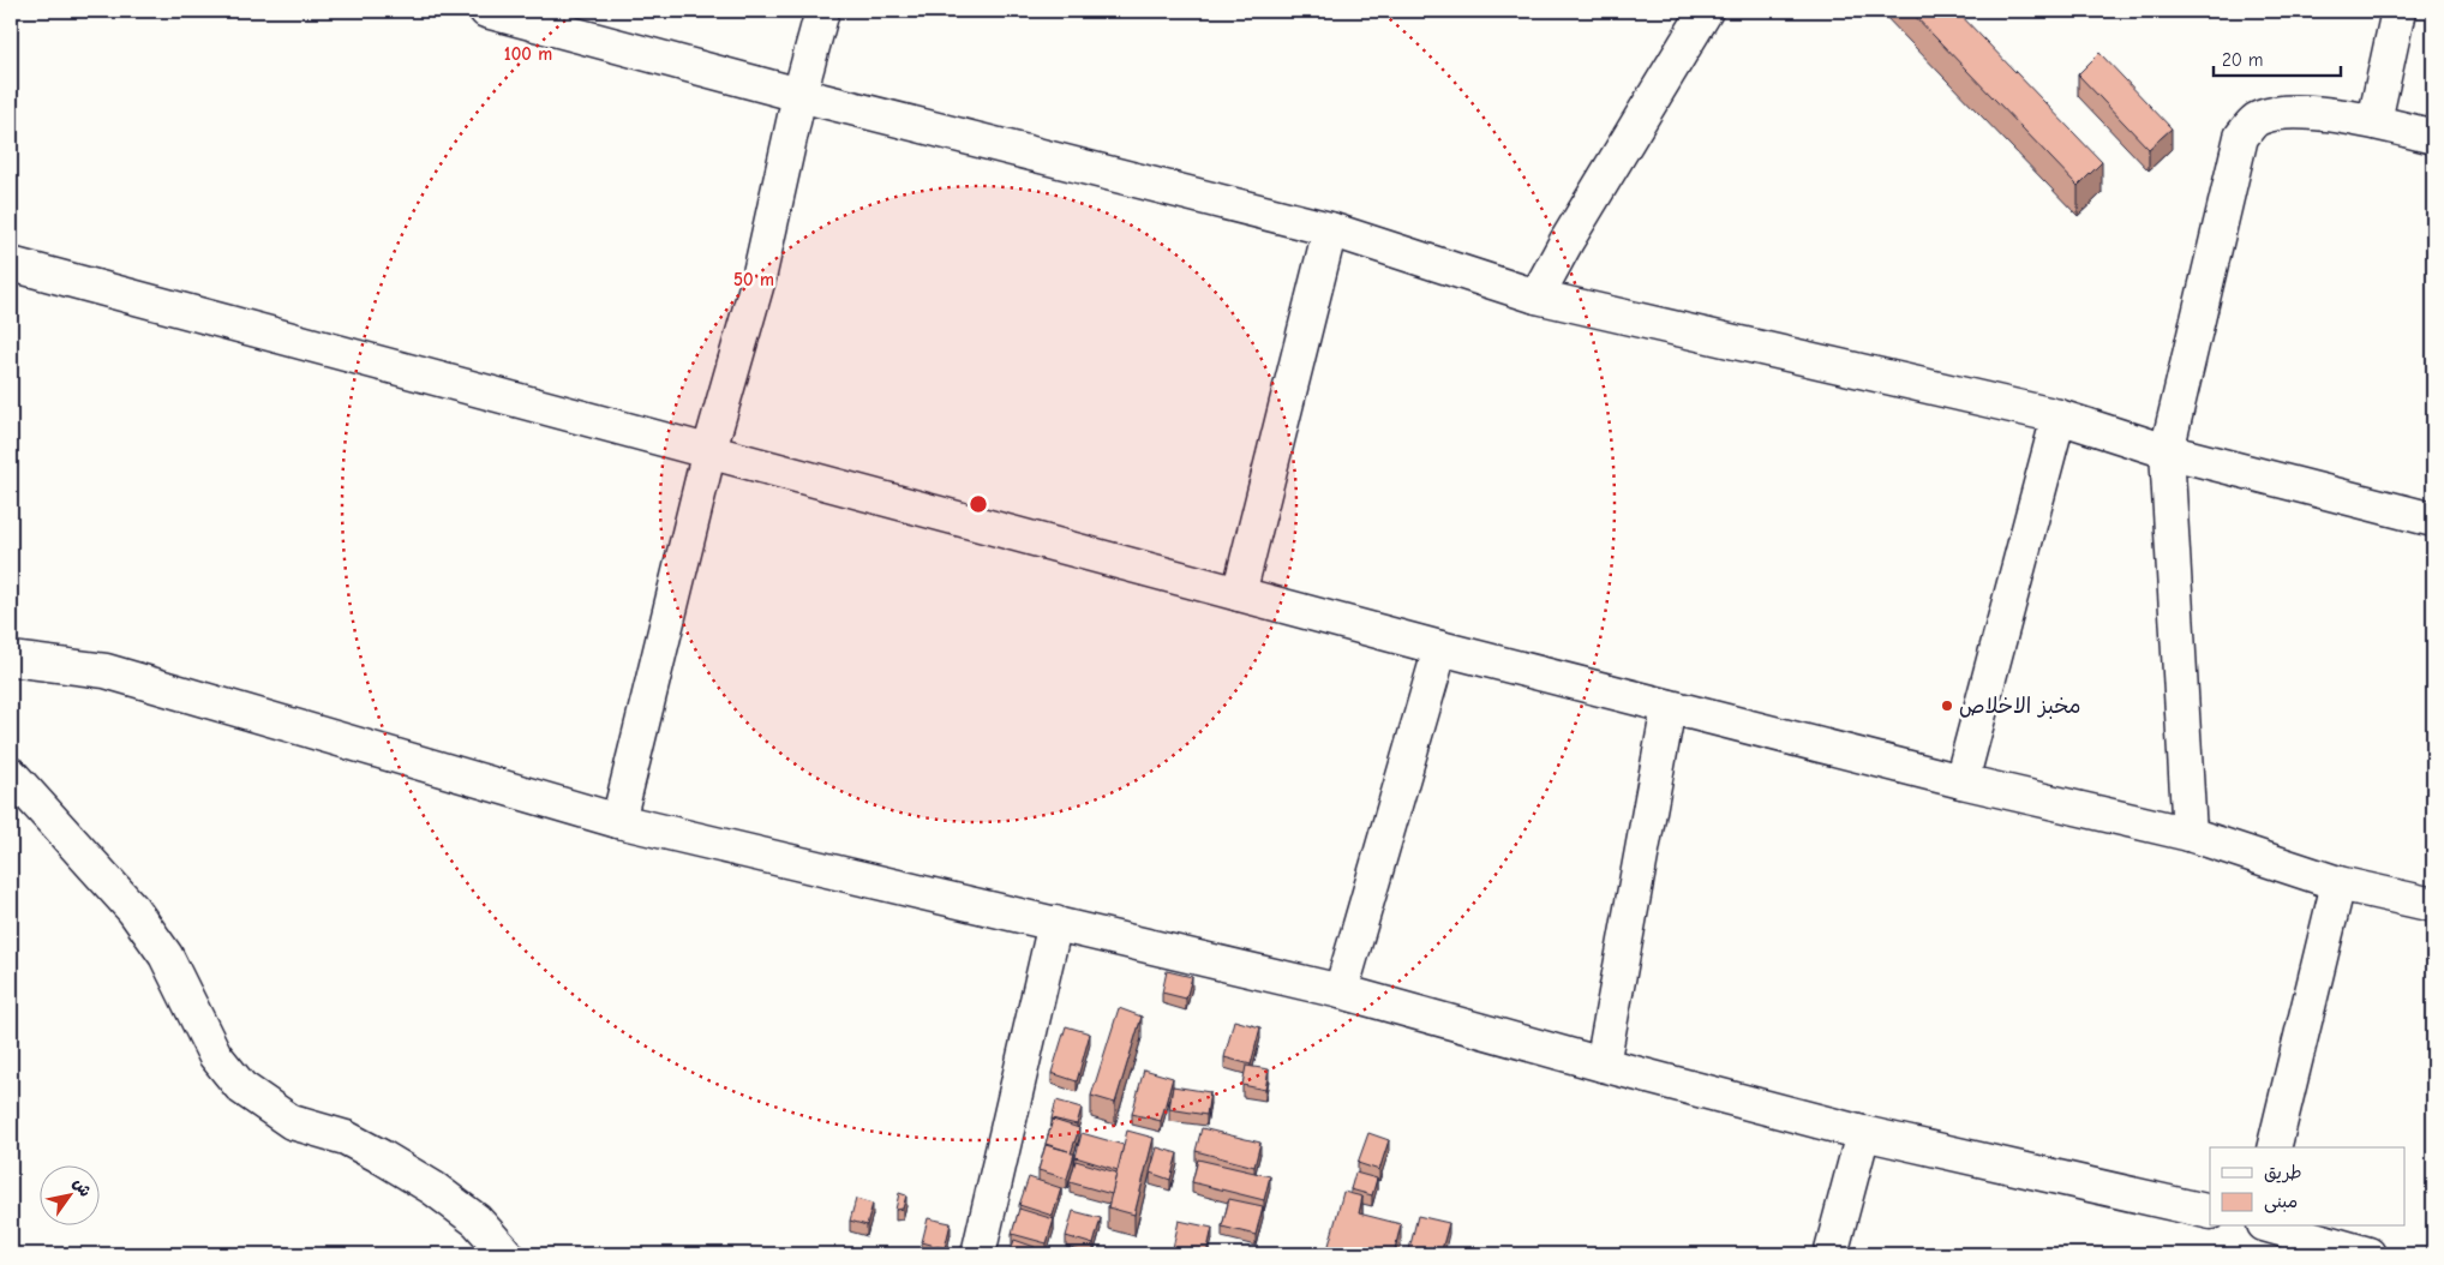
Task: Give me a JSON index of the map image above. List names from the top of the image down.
{
  "places": ["مخبز الاخلاص"],
  "legend": ["طريق", "مبنى"],
  "scale_bar": "20 m",
  "north": "top right",
  "rings": ["100 m", "50 m"]
}
